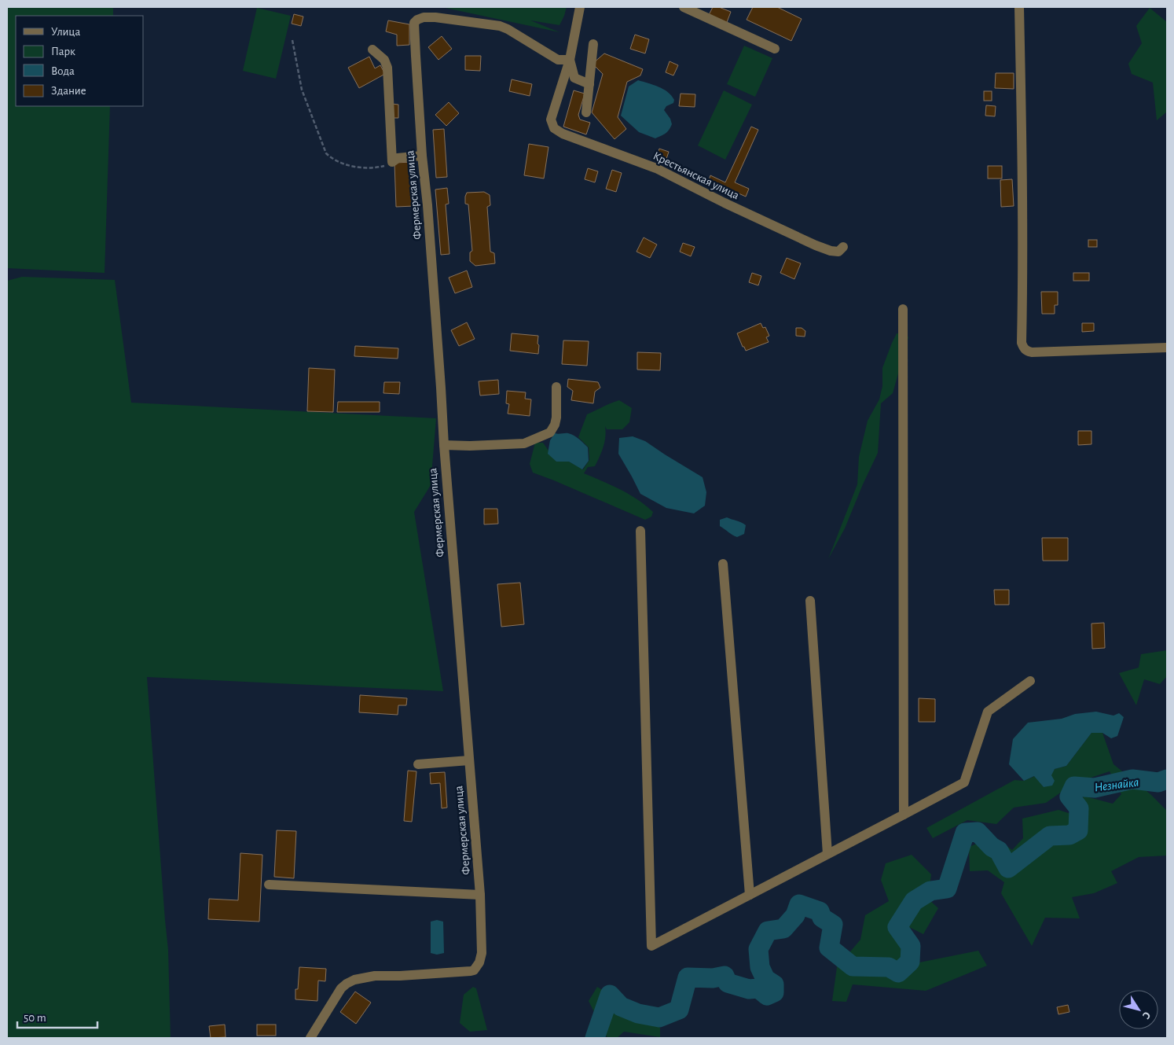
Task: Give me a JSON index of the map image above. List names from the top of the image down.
{
  "streets": {
    "street": ["Крестьянская улица", "Фермерская улица"]
  },
  "crossings": [
    ["Крестьянская улица", "Фермерская улица"]
  ],
  "water": ["Незнайка"],
  "legend": [
    "Улица",
    "Парк",
    "Вода",
    "Здание"
  ],
  "scale_bar": "50 m",
  "north": "bottom right"
}
